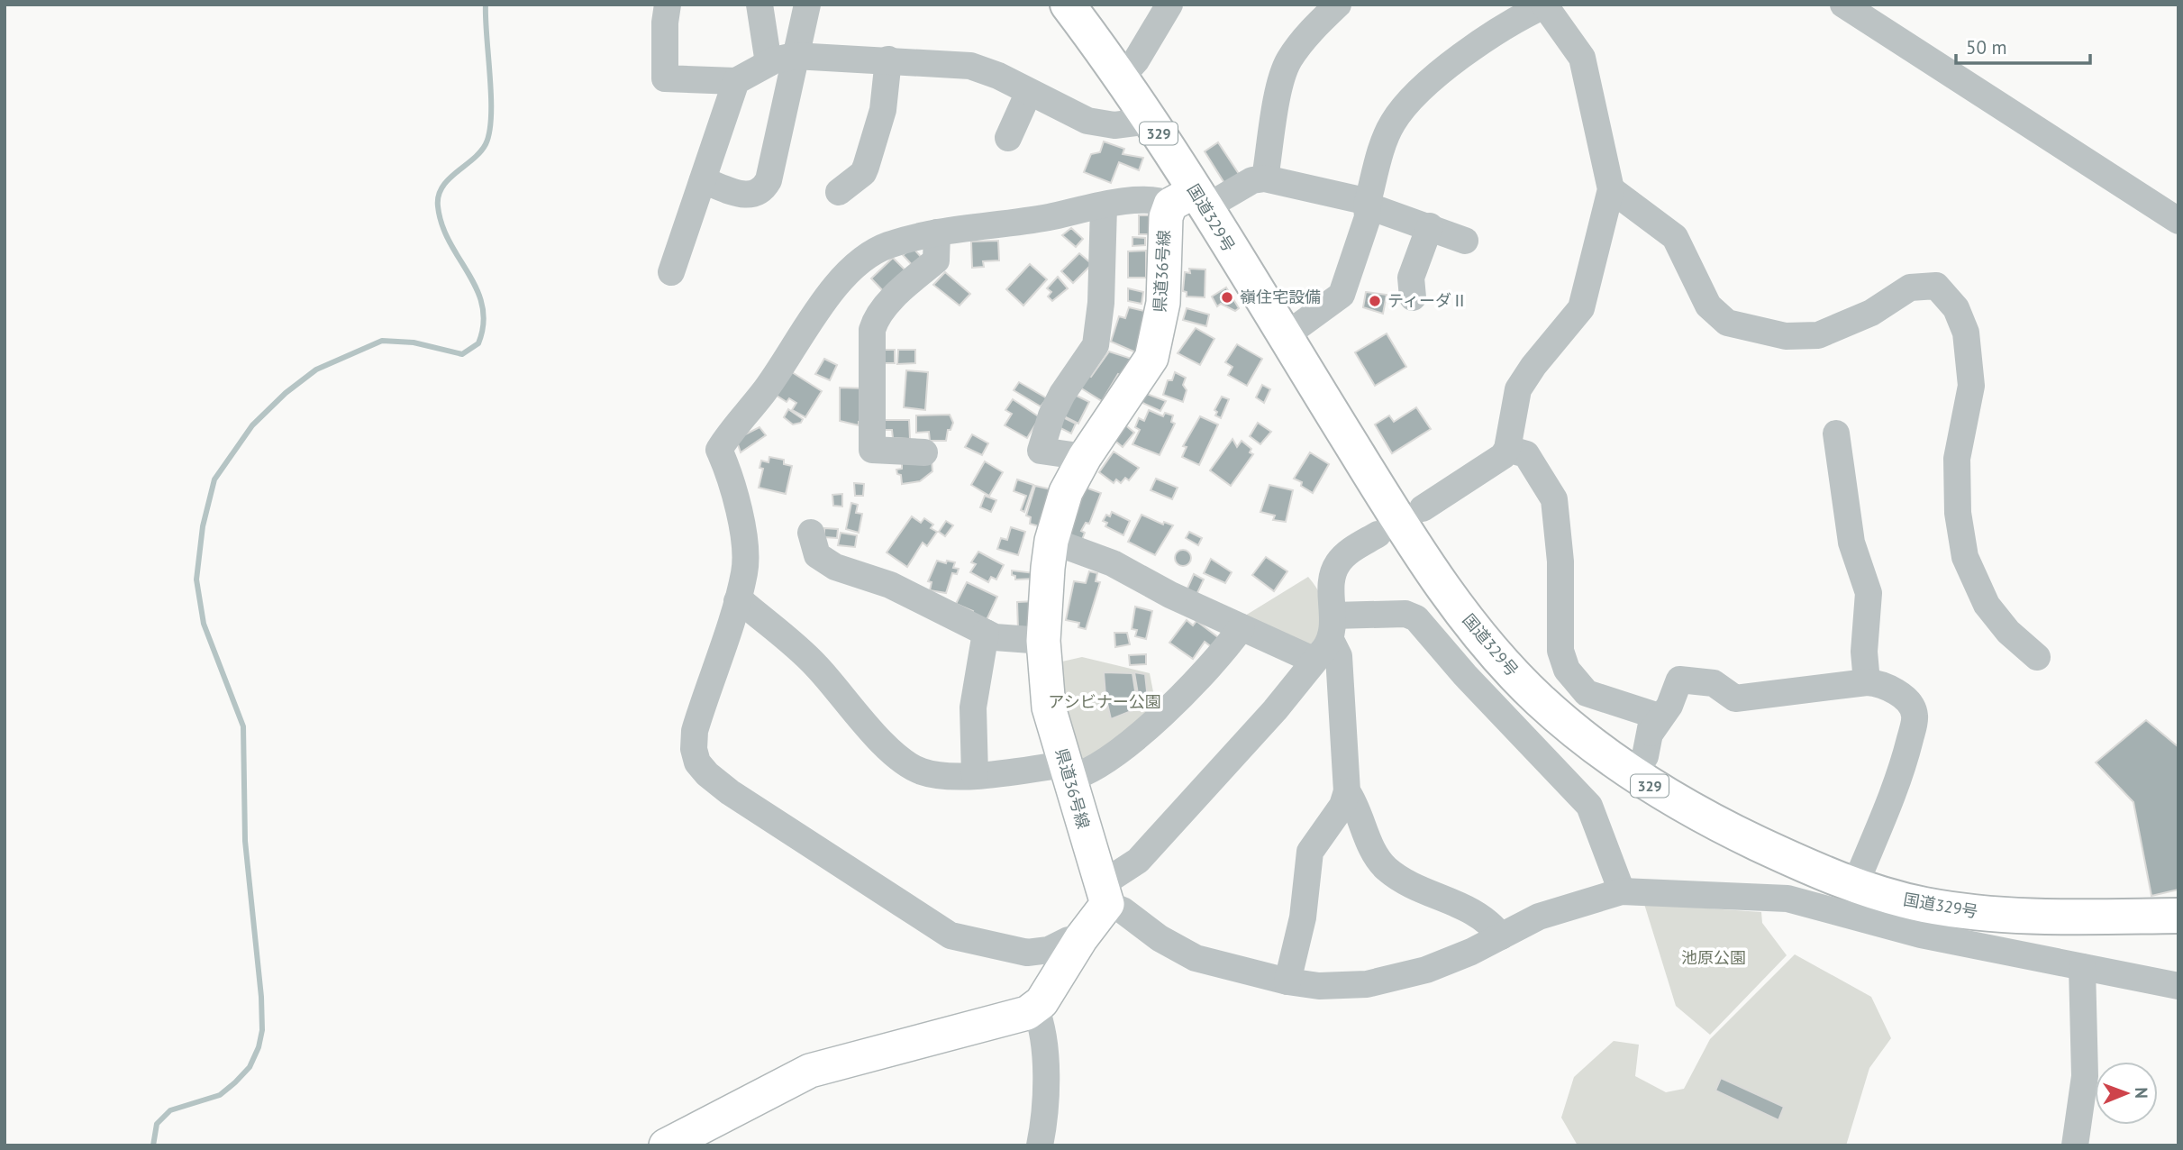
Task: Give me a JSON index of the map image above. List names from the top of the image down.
{
  "streets": {
    "highway": ["329", "国道329号"],
    "main road": ["県道36号線"]
  },
  "crossings": [
    ["国道329号", "県道36号線"]
  ],
  "parks": ["アシビナー公園", "池原公園"],
  "places": ["嶺住宅設備", "ティーダⅡ"],
  "scale_bar": "50 m",
  "north": "right"
}
